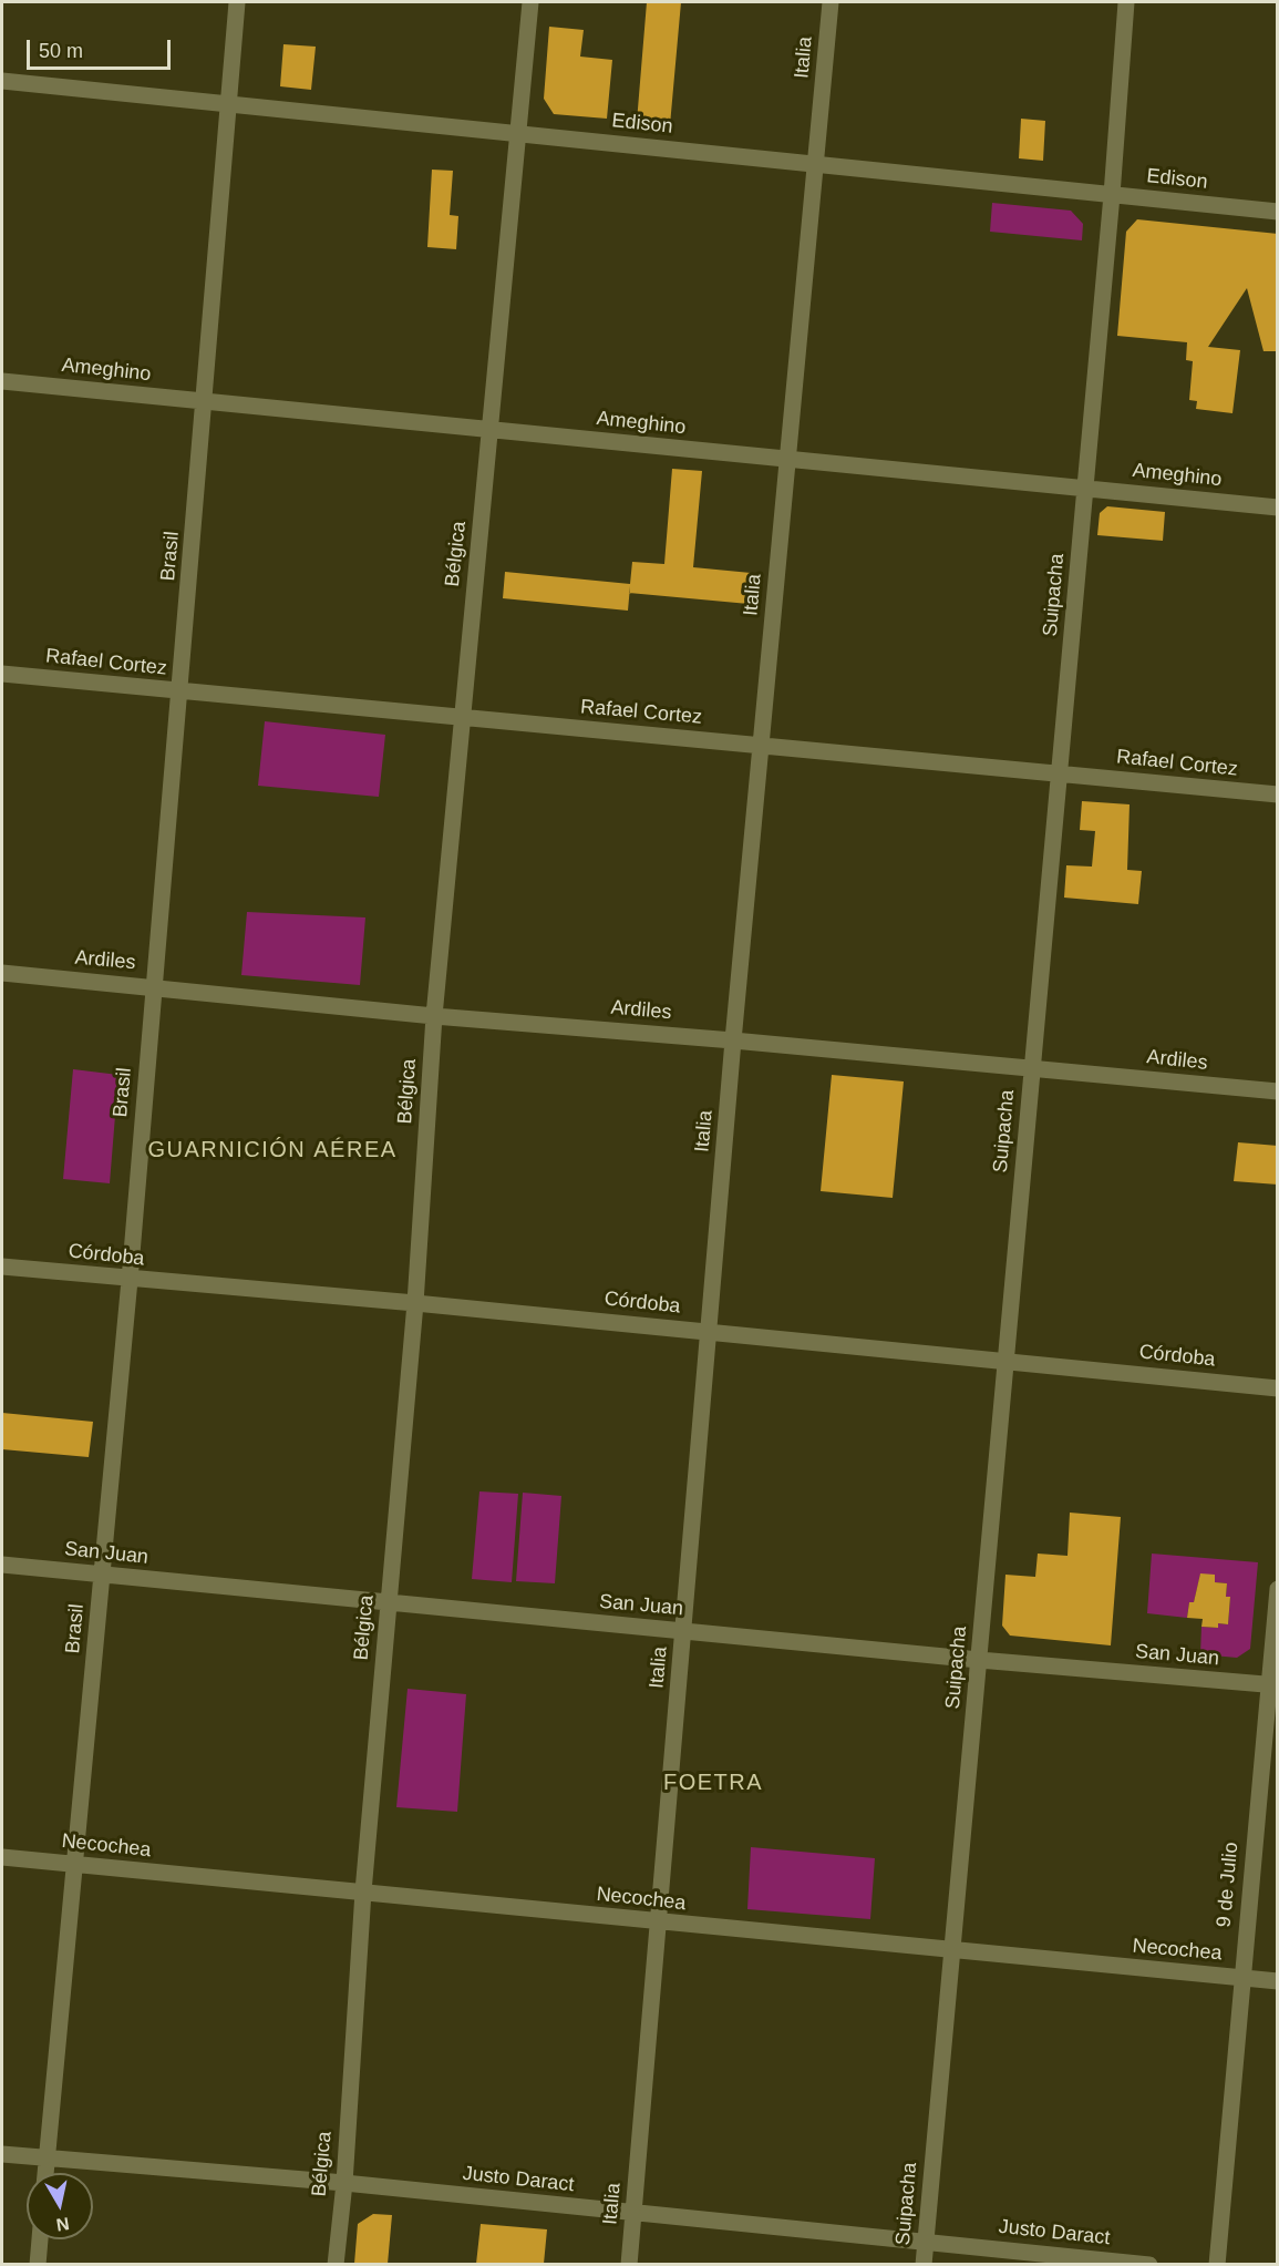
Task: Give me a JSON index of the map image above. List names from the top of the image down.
{
  "streets": {
    "street": [
      "Italia",
      "Edison",
      "Ameghino",
      "Bélgica",
      "Brasil",
      "Suipacha",
      "Rafael Cortez",
      "Ardiles",
      "Córdoba",
      "San Juan",
      "Necochea",
      "9 de Julio",
      "Justo Daract"
    ]
  },
  "crossings": [
    ["Italia", "Edison"],
    ["Italia", "Ameghino"],
    ["Italia", "Rafael Cortez"],
    ["Italia", "Ardiles"],
    ["Italia", "Córdoba"],
    ["Italia", "San Juan"],
    ["Italia", "Necochea"],
    ["Italia", "Justo Daract"],
    ["Edison", "Bélgica"],
    ["Edison", "Brasil"],
    ["Edison", "Suipacha"],
    ["Ameghino", "Bélgica"],
    ["Ameghino", "Brasil"],
    ["Ameghino", "Suipacha"],
    ["Bélgica", "Rafael Cortez"],
    ["Bélgica", "Ardiles"],
    ["Bélgica", "Córdoba"],
    ["Bélgica", "San Juan"],
    ["Bélgica", "Necochea"],
    ["Bélgica", "Justo Daract"],
    ["Brasil", "Rafael Cortez"],
    ["Brasil", "Ardiles"],
    ["Brasil", "Córdoba"],
    ["Brasil", "San Juan"],
    ["Brasil", "Necochea"],
    ["Brasil", "Justo Daract"],
    ["Suipacha", "Rafael Cortez"],
    ["Suipacha", "Ardiles"],
    ["Suipacha", "Córdoba"],
    ["Suipacha", "San Juan"],
    ["Suipacha", "Necochea"],
    ["Suipacha", "Justo Daract"],
    ["San Juan", "9 de Julio"],
    ["Necochea", "9 de Julio"]
  ],
  "districts": ["GUARNICIÓN AÉREA", "FOETRA"],
  "scale_bar": "50 m",
  "north": "bottom"
}
